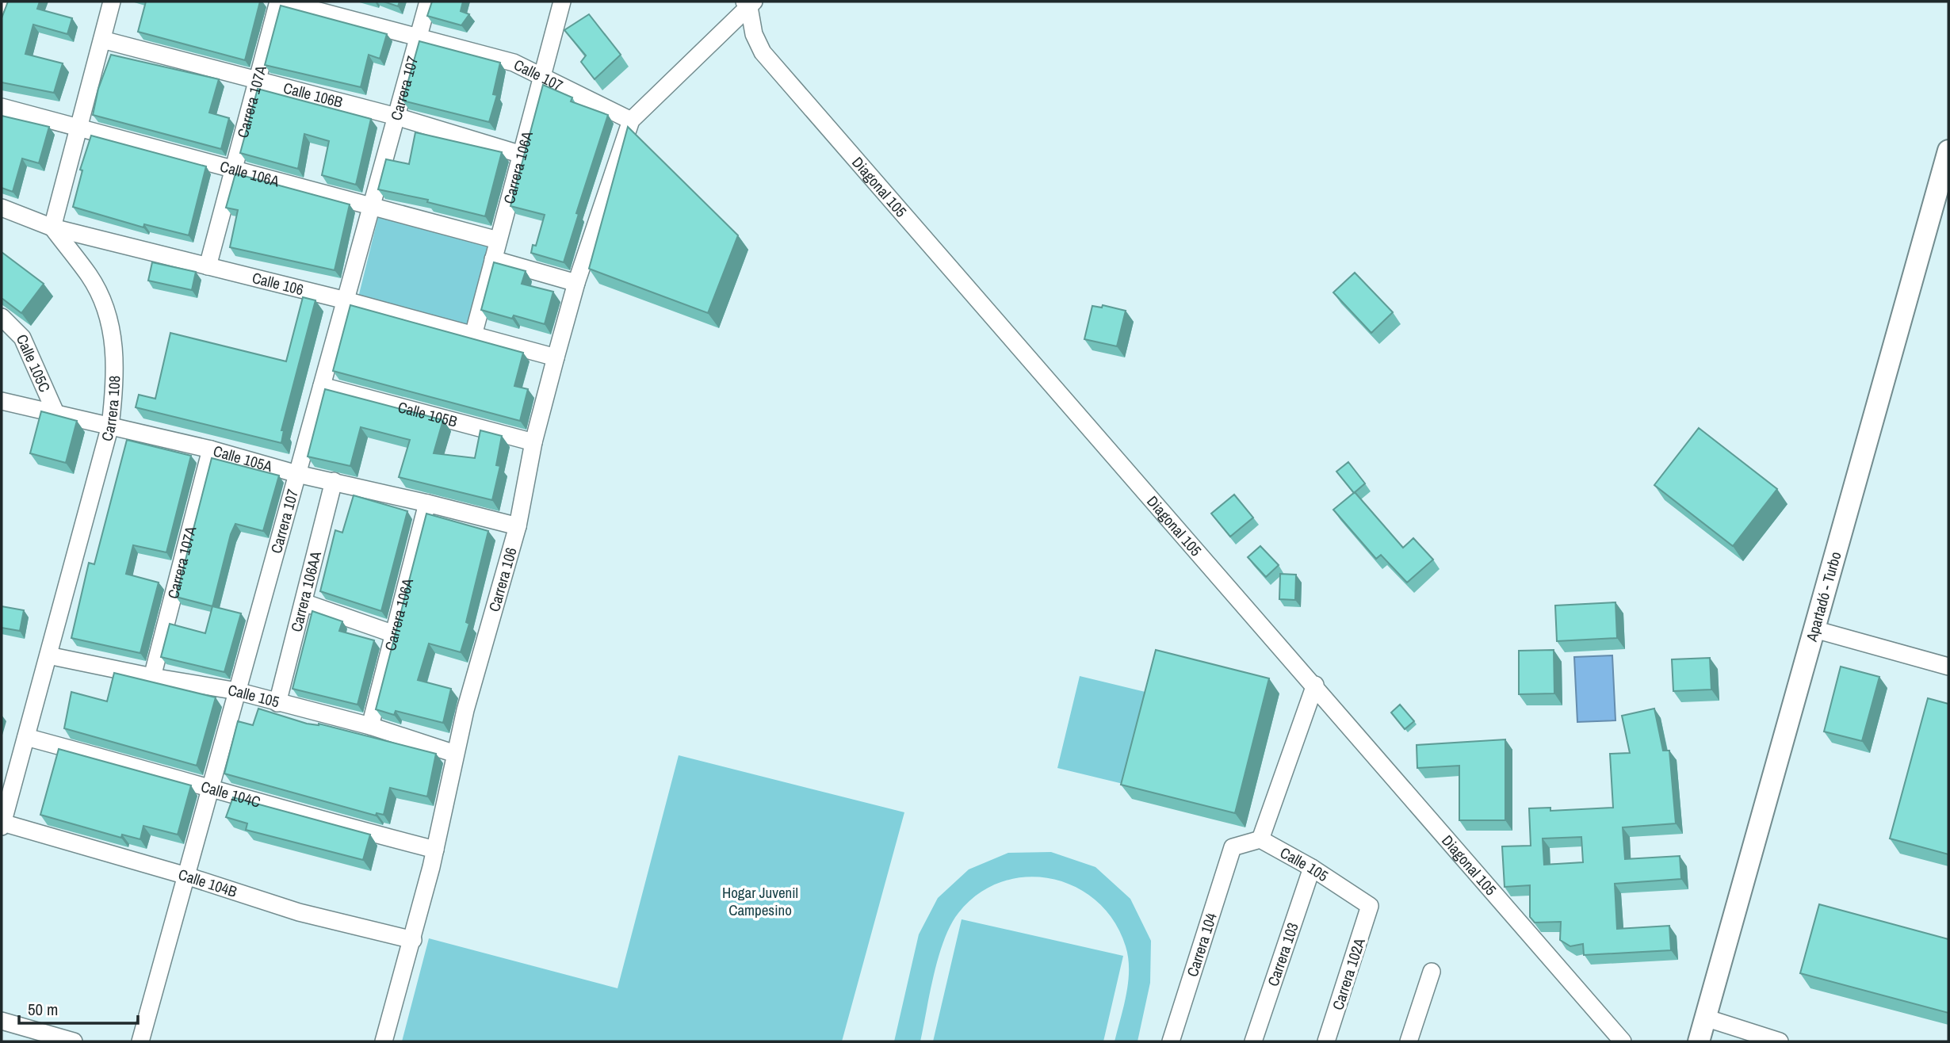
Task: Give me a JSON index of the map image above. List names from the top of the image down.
{
  "streets": {
    "main road": ["Apartadó - Turbo"],
    "street": [
      "Calle 107",
      "Carrera 107",
      "Calle 106B",
      "Carrera 107A",
      "Carrera 106A",
      "Calle 106A",
      "Diagonal 105",
      "Calle 106",
      "Calle 105C",
      "Carrera 108",
      "Calle 105B",
      "Calle 105A",
      "Carrera 106",
      "Carrera 106AA",
      "Calle 105",
      "Calle 104C",
      "Calle 104B",
      "Carrera 104",
      "Carrera 103",
      "Carrera 102A"
    ]
  },
  "crossings": [
    ["Calle 107", "Carrera 107"],
    ["Calle 107", "Carrera 106A"],
    ["Calle 107", "Carrera 106"],
    ["Carrera 107", "Calle 106B"],
    ["Carrera 107", "Calle 106A"],
    ["Carrera 107", "Calle 106"],
    ["Carrera 107", "Calle 105B"],
    ["Carrera 107", "Calle 105A"],
    ["Carrera 107", "Calle 105"],
    ["Carrera 107", "Calle 104C"],
    ["Carrera 107", "Calle 104B"],
    ["Calle 106B", "Carrera 107A"],
    ["Calle 106B", "Carrera 106A"],
    ["Carrera 107A", "Calle 106A"],
    ["Carrera 107A", "Calle 106"],
    ["Carrera 107A", "Calle 105A"],
    ["Carrera 107A", "Calle 105"],
    ["Carrera 106A", "Calle 106A"],
    ["Carrera 106A", "Calle 106"],
    ["Carrera 106A", "Calle 105A"],
    ["Carrera 106A", "Calle 105"],
    ["Calle 106", "Carrera 108"],
    ["Calle 106", "Carrera 106"],
    ["Calle 105C", "Calle 105A"],
    ["Carrera 108", "Calle 105A"],
    ["Carrera 108", "Calle 105"],
    ["Carrera 108", "Calle 104C"],
    ["Carrera 108", "Calle 104B"],
    ["Calle 105B", "Carrera 106"],
    ["Calle 105A", "Carrera 106"],
    ["Calle 105A", "Carrera 106AA"],
    ["Carrera 106", "Calle 105"],
    ["Carrera 106", "Calle 104C"],
    ["Carrera 106", "Calle 104B"],
    ["Carrera 106AA", "Calle 105"],
    ["Calle 105", "Carrera 104"],
    ["Calle 105", "Carrera 103"],
    ["Calle 105", "Carrera 102A"]
  ],
  "parks": ["Hogar Juvenil Campesino"],
  "scale_bar": "50 m"
}
